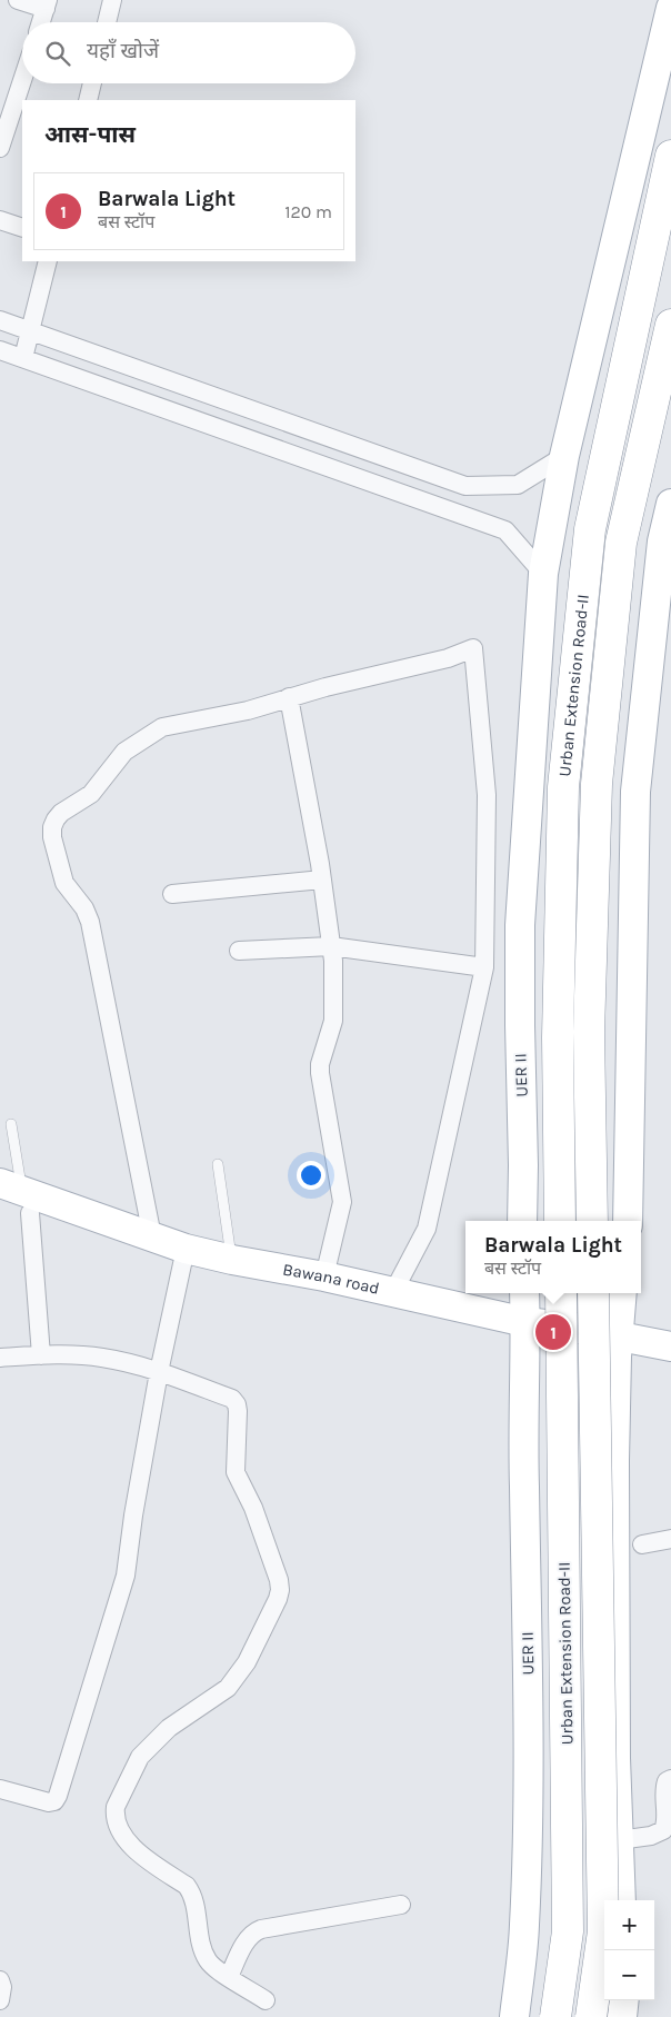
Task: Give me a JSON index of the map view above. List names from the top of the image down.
{
  "streets": {
    "highway": ["Urban Extension Road-II"],
    "main road": ["UER II", "Bawana road"]
  },
  "crossings": [
    ["UER II", "Bawana road"]
  ],
  "page": {
    "search": "यहाँ खोजें",
    "heading": "आस-पास",
    "list": [
      {
        "mark": "1",
        "name": "Barwala Light",
        "note": "बस स्टॉप",
        "value": "120 m"
      }
    ],
    "popup": ["Barwala Light", "बस स्टॉप"],
    "pins": "1",
    "map_buttons": ["+", "−"]
  }
}
